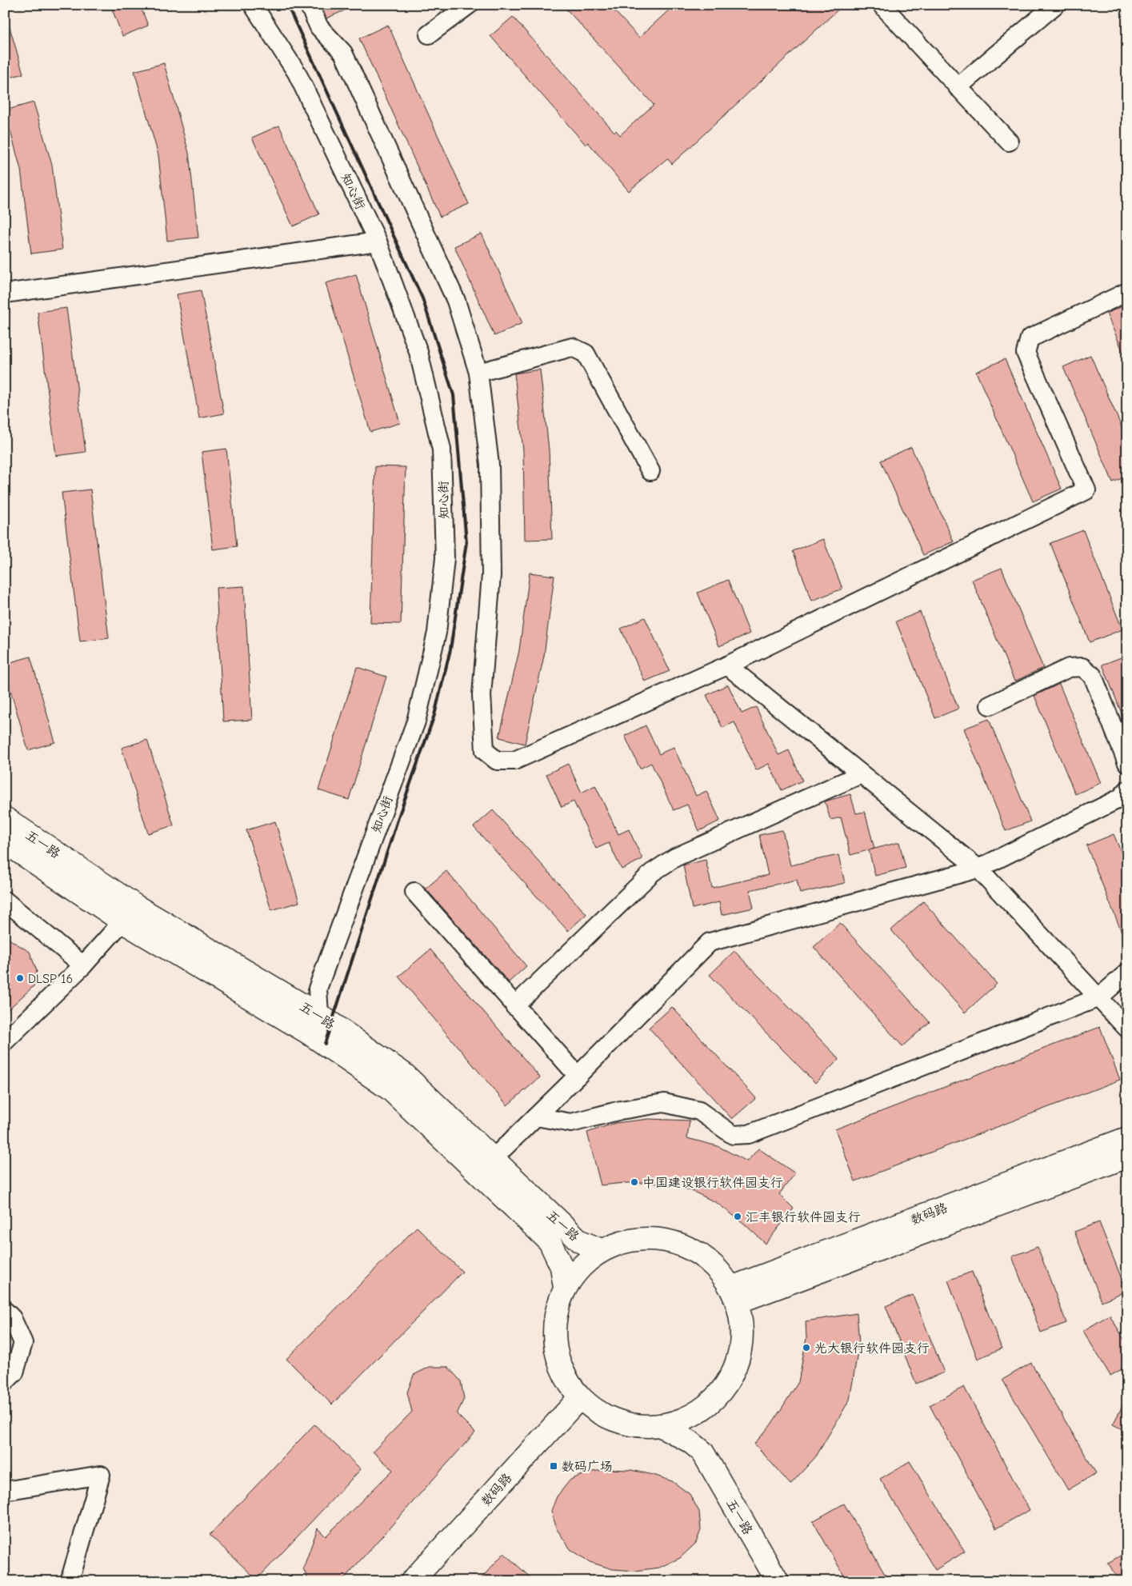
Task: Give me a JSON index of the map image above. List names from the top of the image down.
{
  "streets": {
    "main road": ["五一路", "数码路"],
    "street": ["知心街"]
  },
  "crossings": [
    ["知心街", "五一路"]
  ],
  "places": {
    "other": [
      "DLSP 16",
      "中国建设银行软件园支行",
      "汇丰银行软件园支行",
      "光大银行软件园支行"
    ],
    "transit": ["数码广场"]
  }
}
